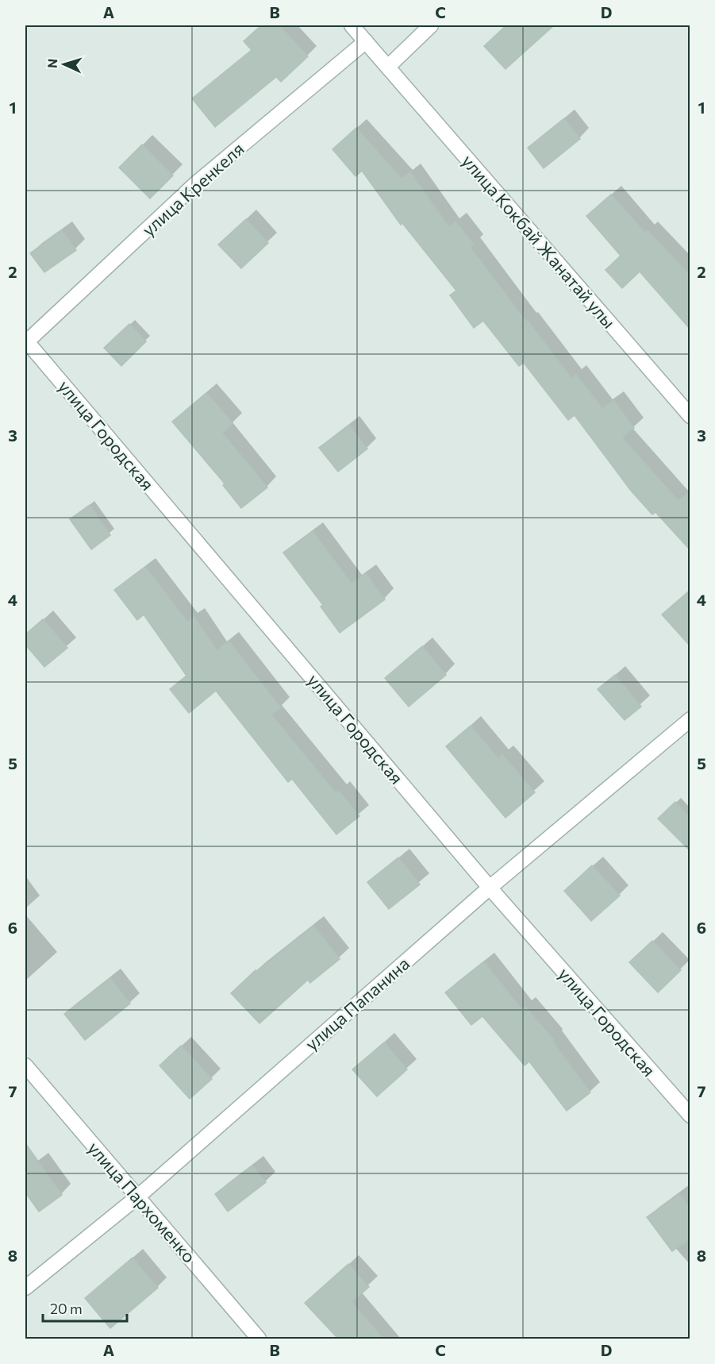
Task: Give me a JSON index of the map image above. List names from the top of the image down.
{
  "streets": {
    "street": [
      "улица Кренкеля",
      "улица Кокбай Жанатай улы",
      "улица Городская",
      "улица Папанина",
      "улица Пархоменко"
    ]
  },
  "crossings": [
    ["улица Кренкеля", "улица Кокбай Жанатай улы"],
    ["улица Кренкеля", "улица Городская"],
    ["улица Городская", "улица Папанина"],
    ["улица Папанина", "улица Пархоменко"]
  ],
  "scale_bar": "20 m",
  "north": "left",
  "grid": {
    "columns": [
      "A",
      "B",
      "C",
      "D"
    ],
    "rows": [
      "1",
      "2",
      "3",
      "4",
      "5",
      "6",
      "7",
      "8"
    ]
  }
}
